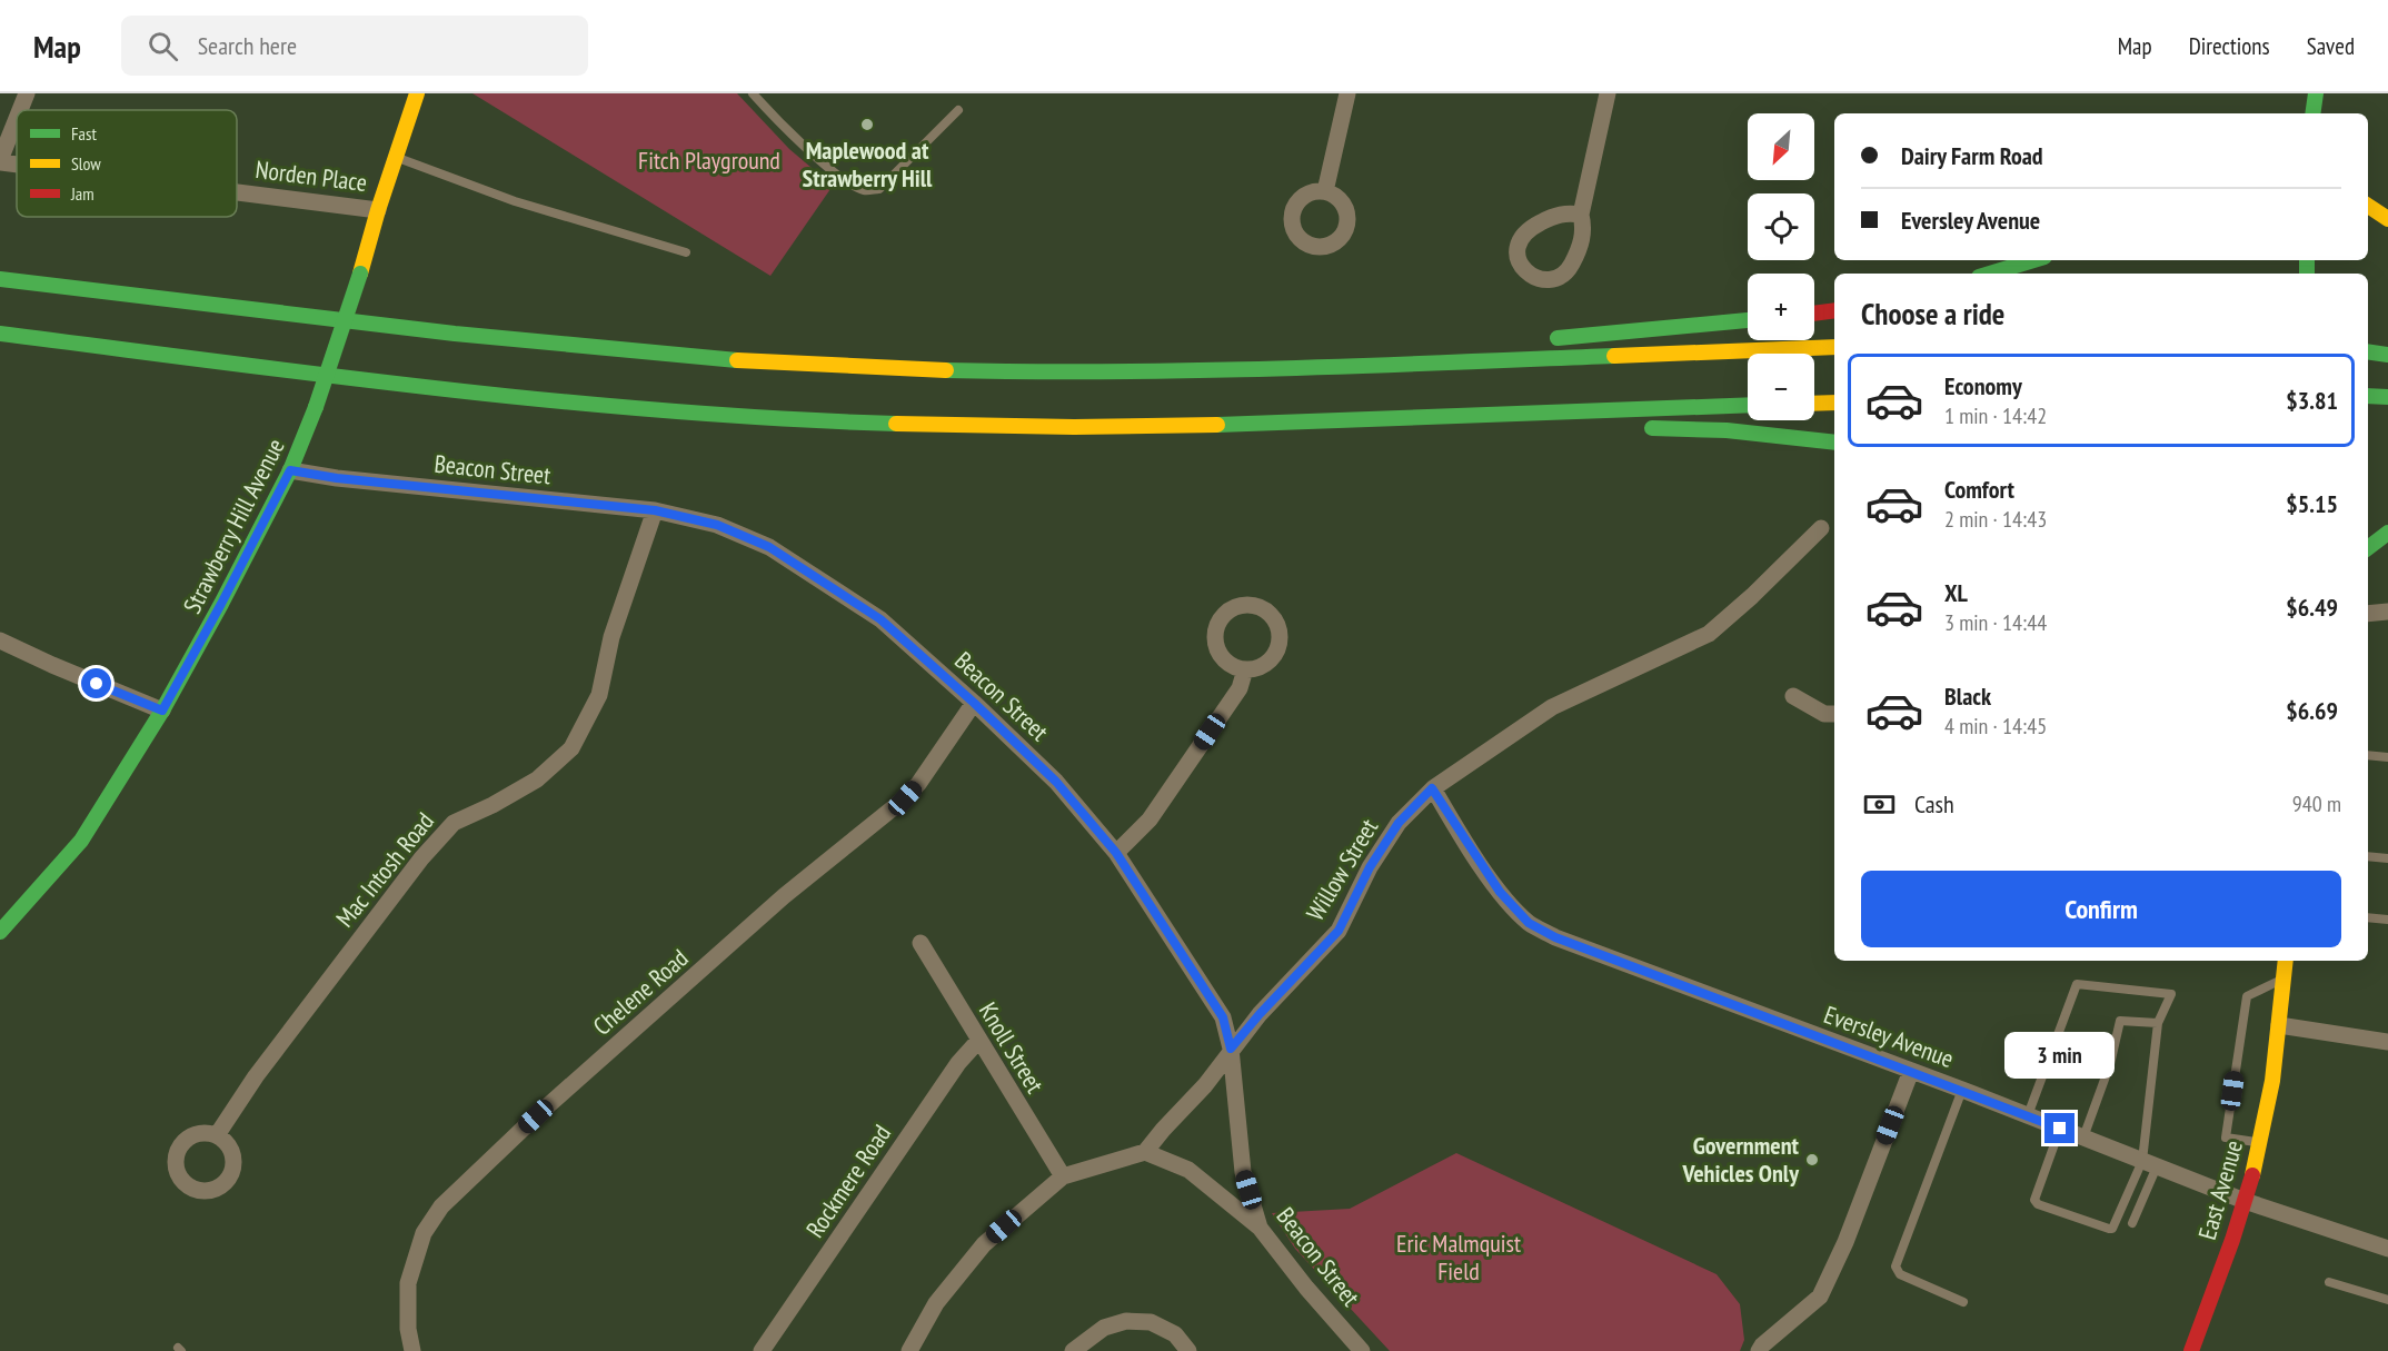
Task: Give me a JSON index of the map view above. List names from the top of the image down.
{
  "streets": {
    "main road": ["Strawberry Hill Avenue", "East Avenue"],
    "street": [
      "Norden Place",
      "Beacon Street",
      "Mac Intosh Road",
      "Willow Street",
      "Chelene Road",
      "Eversley Avenue",
      "Knoll Street",
      "Rockmere Road"
    ]
  },
  "crossings": [
    ["Norden Place", "Strawberry Hill Avenue"],
    ["Beacon Street", "Strawberry Hill Avenue"],
    ["Beacon Street", "Mac Intosh Road"],
    ["Beacon Street", "Willow Street"],
    ["Beacon Street", "Chelene Road"],
    ["Willow Street", "Eversley Avenue"],
    ["Eversley Avenue", "East Avenue"],
    ["Knoll Street", "Rockmere Road"]
  ],
  "parks": ["Fitch Playground", "Eric Malmquist Field"],
  "places": ["Maplewood at Strawberry Hill", "Government Vehicles Only"],
  "legend": ["Fast", "Slow", "Jam"],
  "north": "bottom left",
  "page": {
    "header": "Map",
    "search": "Search here",
    "nav": ["Map", "Directions", "Saved"],
    "map_buttons": ["+", "−"],
    "banner": ["Dairy Farm Road", "Eversley Avenue"],
    "heading": "Choose a ride",
    "list": [
      {
        "name": "Economy",
        "note": "1 min · 14:42",
        "value": "$3.81"
      },
      {
        "name": "Comfort",
        "note": "2 min · 14:43",
        "value": "$5.15"
      },
      {
        "name": "XL",
        "note": "3 min · 14:44",
        "value": "$6.49"
      },
      {
        "name": "Black",
        "note": "4 min · 14:45",
        "value": "$6.69"
      }
    ],
    "pay": ["Cash", "940 m"],
    "buttons": "Confirm",
    "bubble": "3 min"
  }
}
